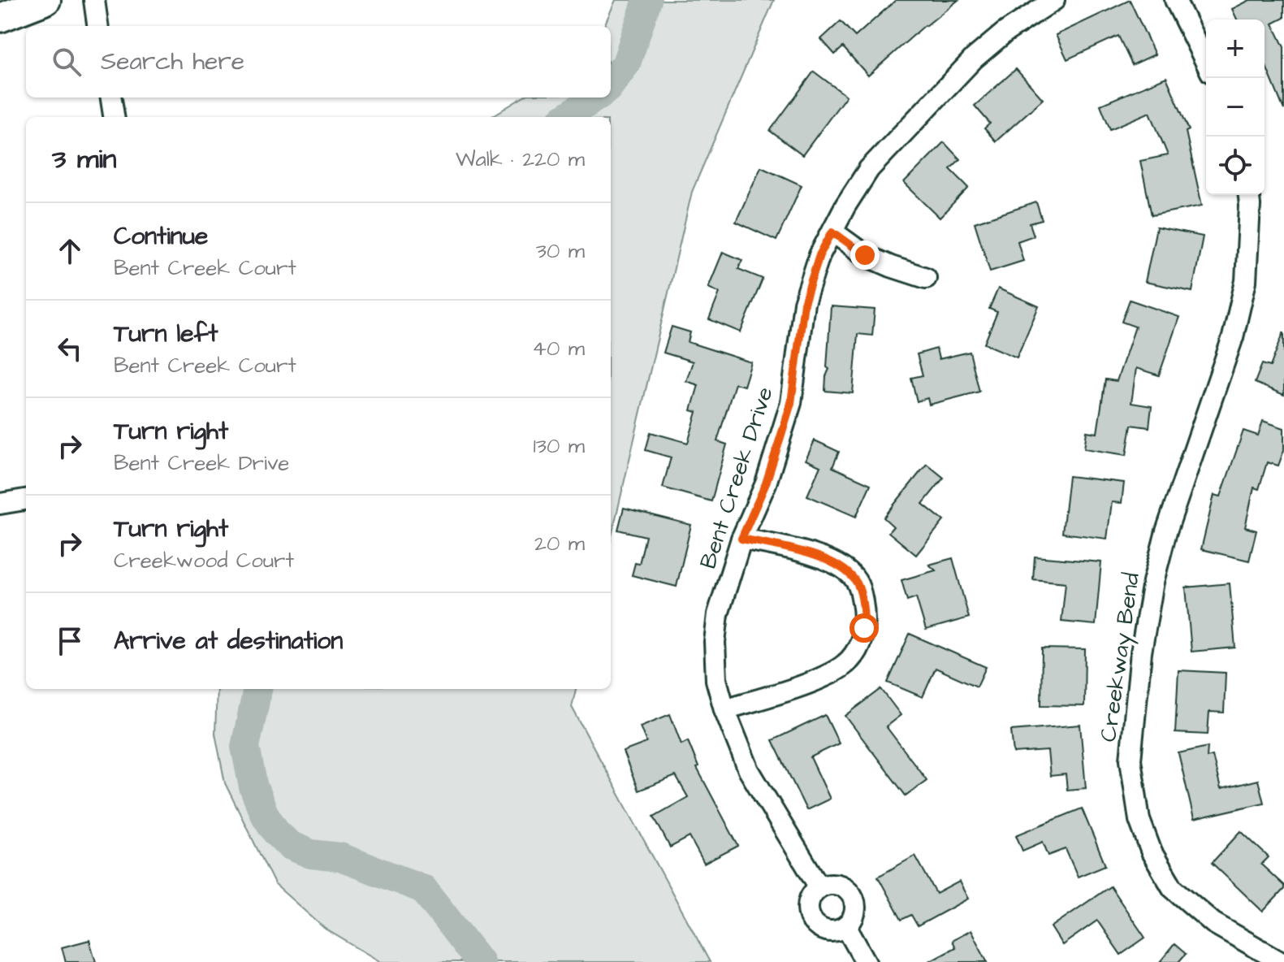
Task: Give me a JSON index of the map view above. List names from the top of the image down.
{
  "streets": {
    "street": ["Bent Creek Drive", "Creekway Bend"]
  },
  "page": {
    "map_buttons": ["+", "−"],
    "search": "Search here",
    "heading": ["3 min", "Walk · 220 m"],
    "list": [
      ["Continue", "Bent Creek Court", "30 m"],
      ["Turn left", "Bent Creek Court", "40 m"],
      ["Turn right", "Bent Creek Drive", "130 m"],
      ["Turn right", "Creekwood Court", "20 m"],
      "Arrive at destination"
    ]
  }
}
